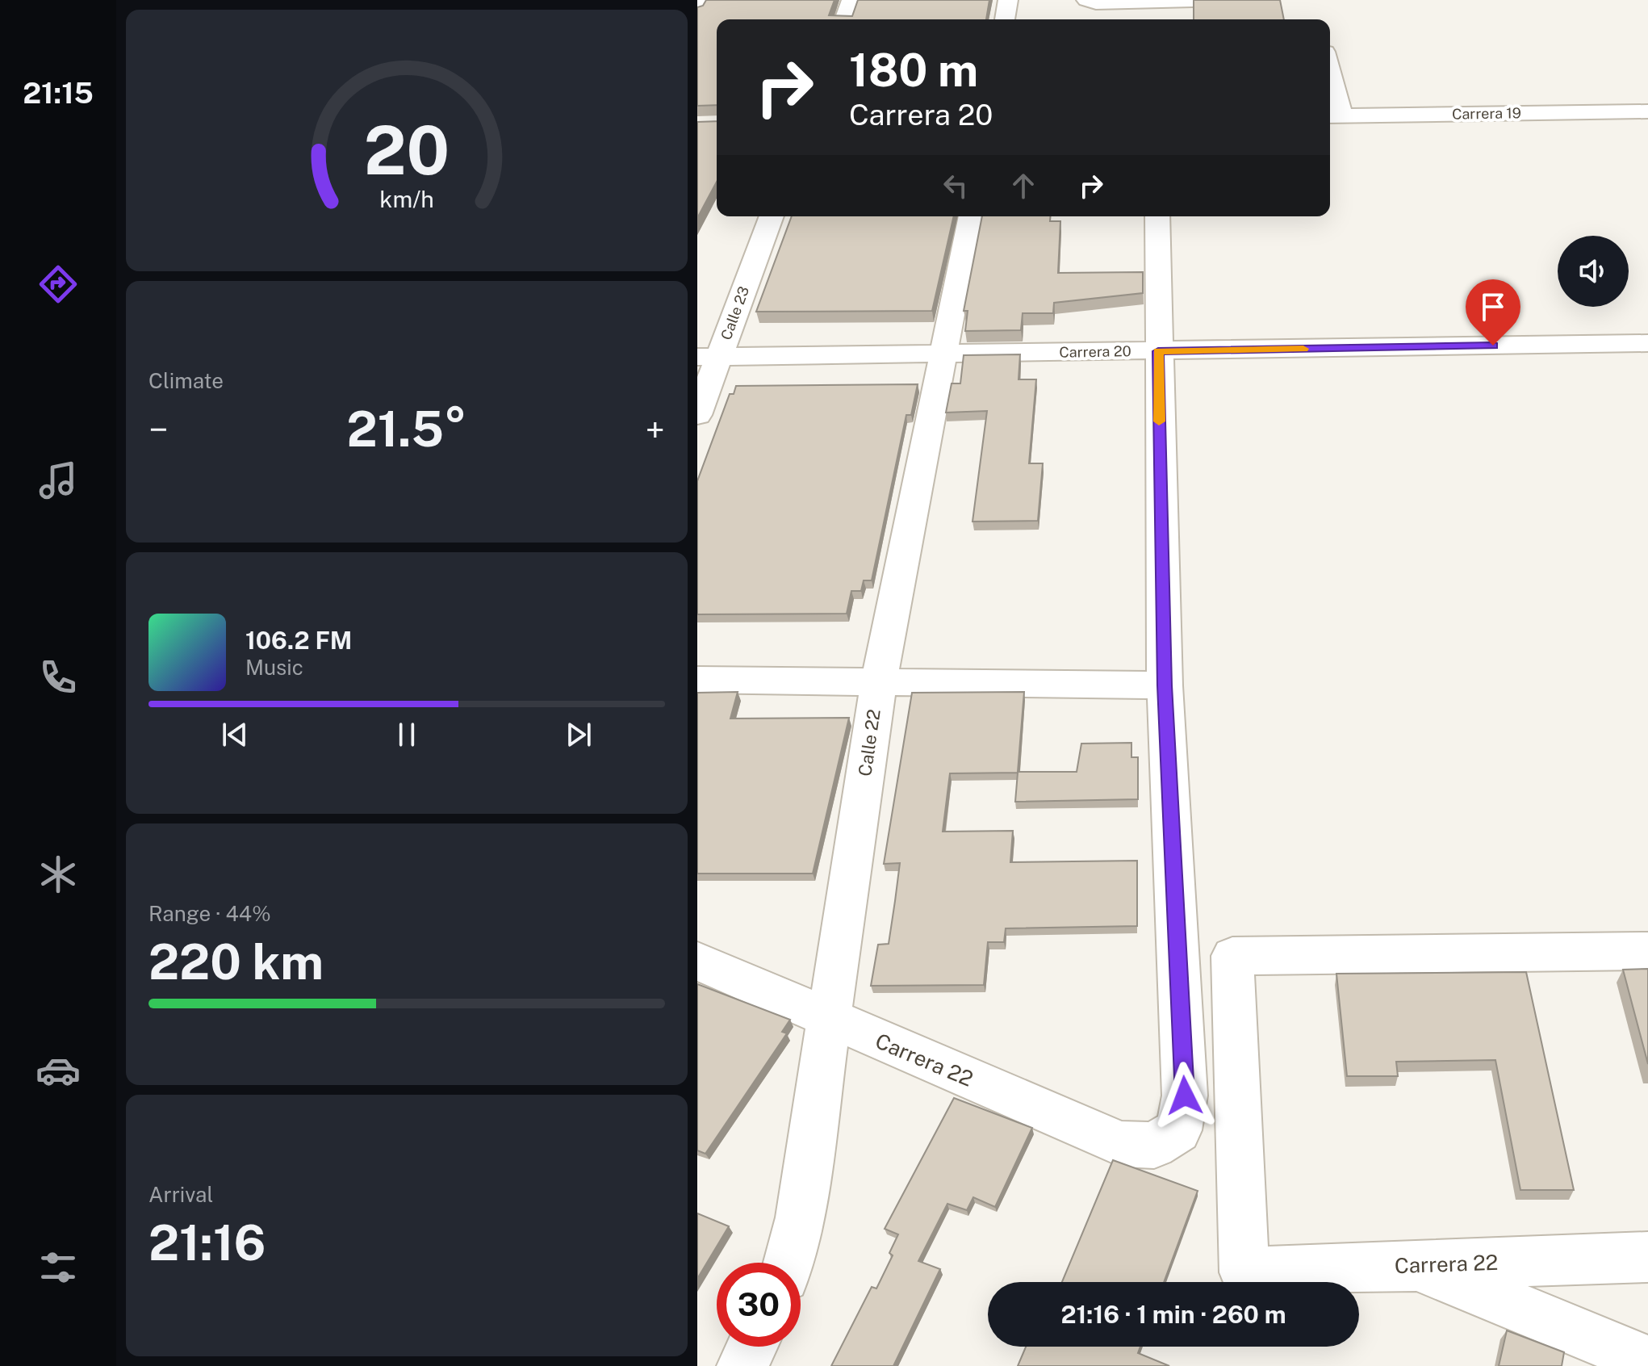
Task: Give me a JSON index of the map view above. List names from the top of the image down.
{
  "streets": {
    "street": [
      "Carrera 19",
      "Calle 23",
      "Carrera 20",
      "Calle 22",
      "Carrera 22"
    ]
  },
  "crossings": [
    ["Calle 23", "Carrera 20"],
    ["Carrera 20", "Calle 22"],
    ["Calle 22", "Carrera 22"]
  ],
  "page": {
    "tabs": "21:15",
    "turn": ["180 m", "Carrera 20"],
    "tile": [
      "Climate",
      ["Range · 44%", "220 km"],
      ["Arrival", "21:16"]
    ],
    "heat": ["−", "21.5°", "+"],
    "song": ["106.2 FM", "Music"],
    "limit": "30",
    "trip": "21:16 · 1 min · 260 m",
    "gauge": ["20", "km/h"]
  }
}
